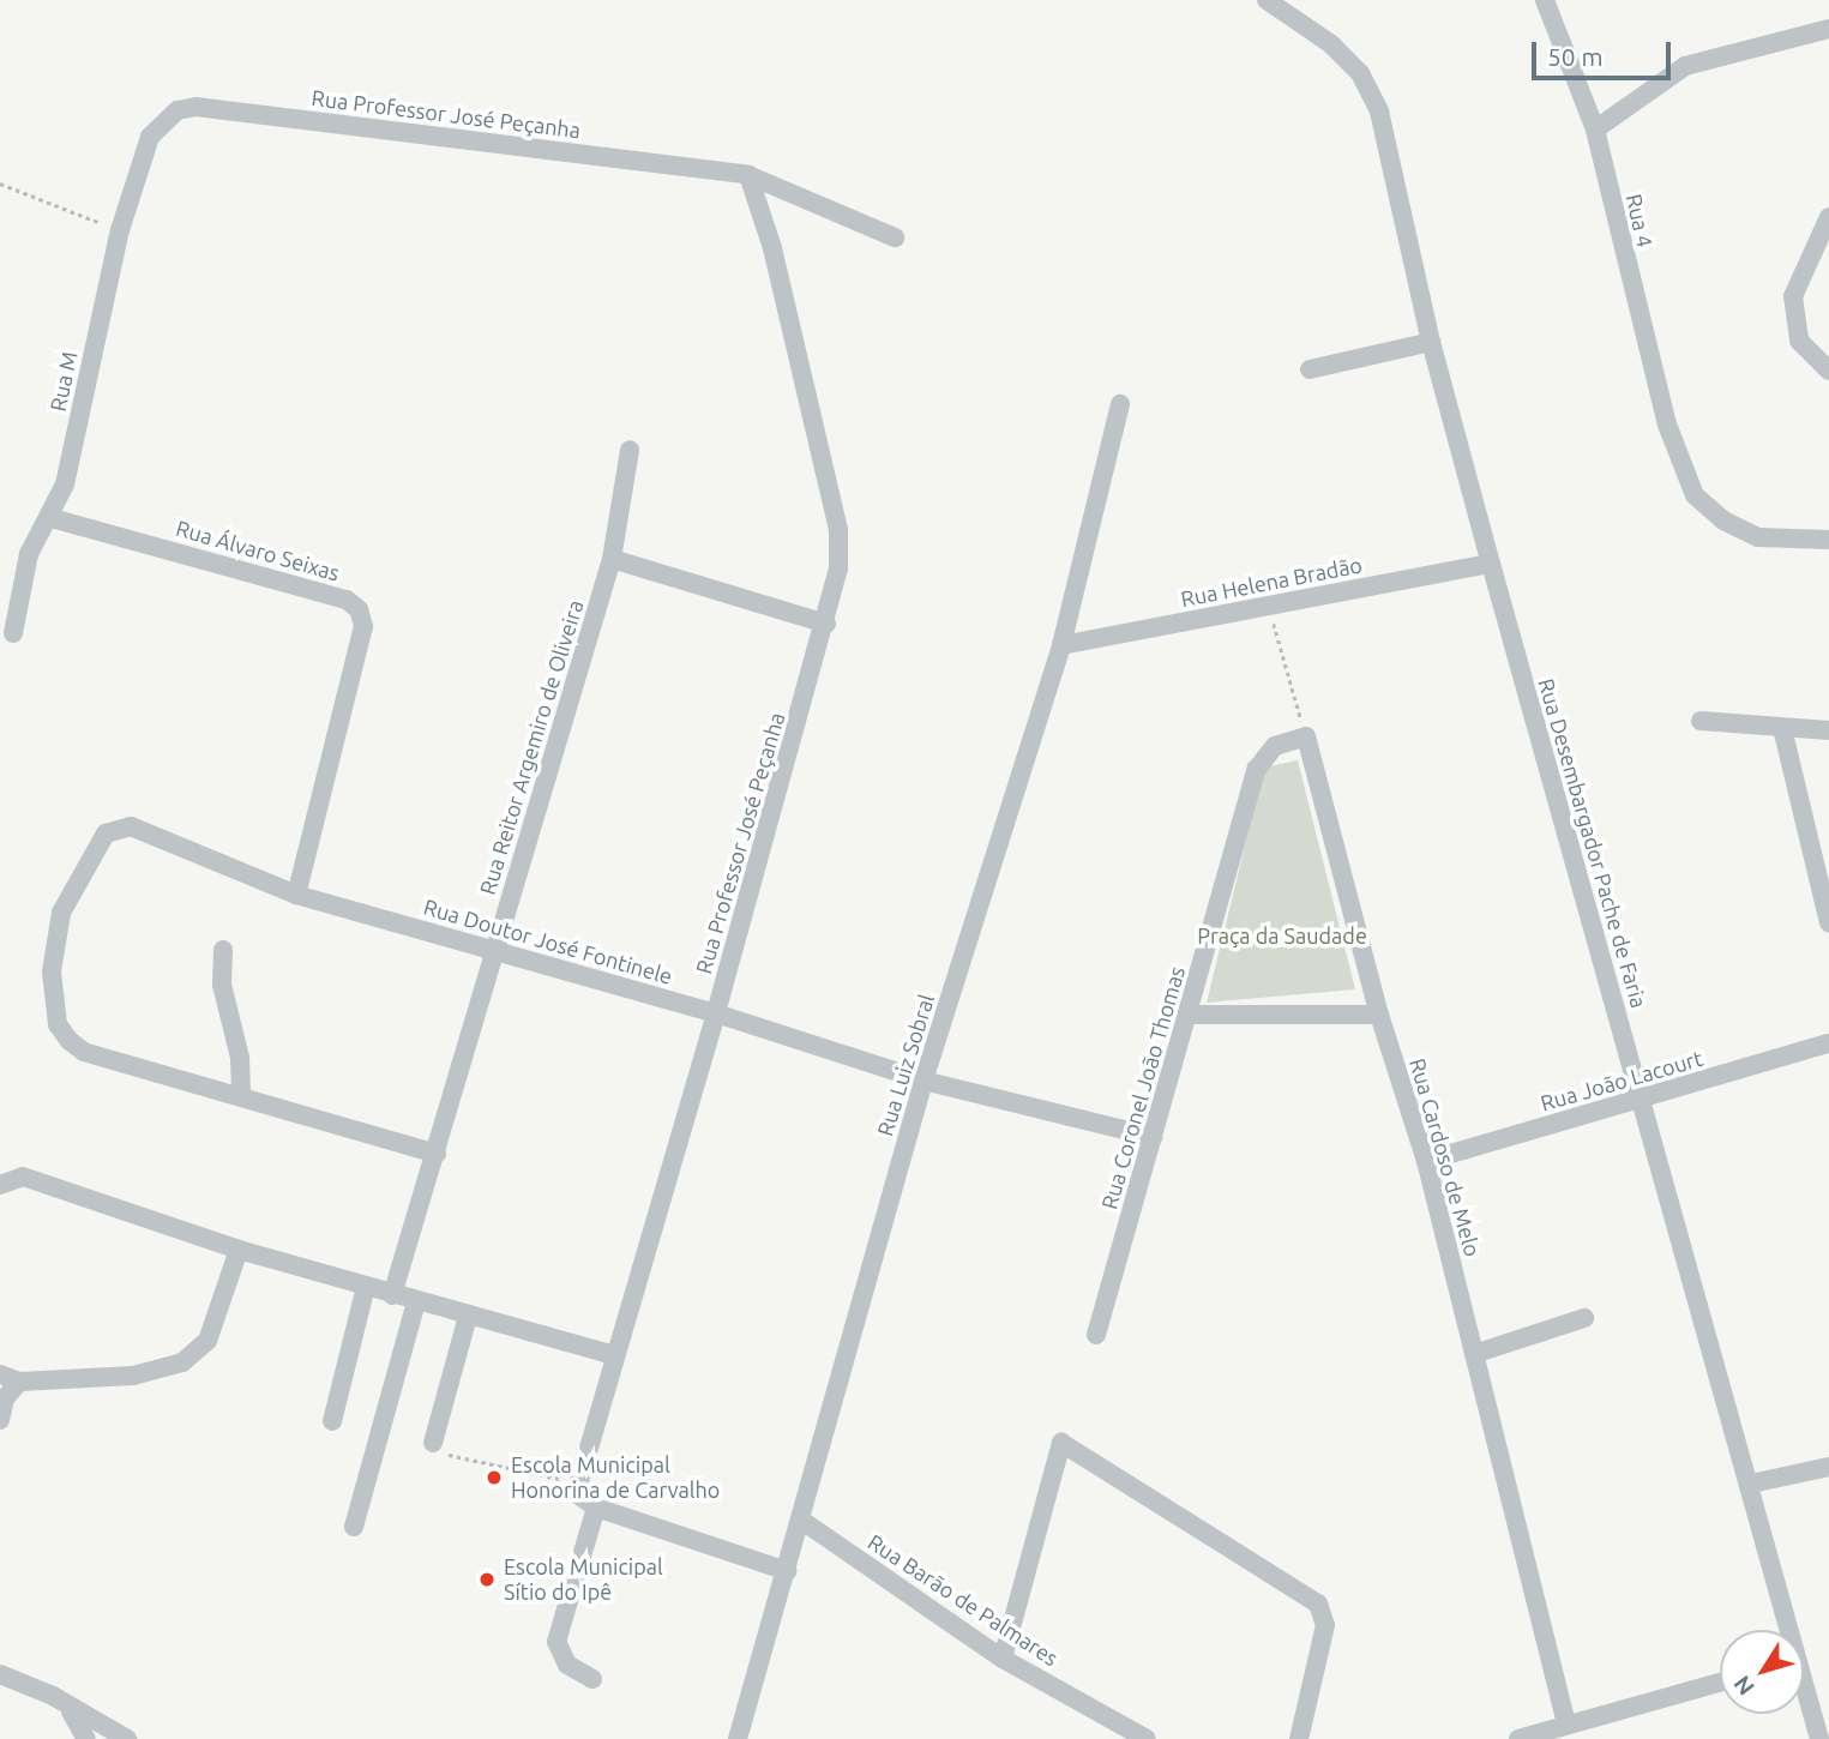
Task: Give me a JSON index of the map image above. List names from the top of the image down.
{
  "streets": {
    "street": [
      "Rua Professor José Peçanha",
      "Rua 4",
      "Rua M",
      "Rua Álvaro Seixas",
      "Rua Helena Bradão",
      "Rua Reitor Argemiro de Oliveira",
      "Rua Desembargador Pache de Faria",
      "Rua Doutor José Fontinele",
      "Rua Luiz Sobral",
      "Rua João Lacourt",
      "Rua Coronel João Thomas",
      "Rua Cardoso de Melo",
      "Rua Barão de Palmares"
    ]
  },
  "crossings": [
    ["Rua Professor José Peçanha", "Rua M"],
    ["Rua Professor José Peçanha", "Rua Doutor José Fontinele"],
    ["Rua M", "Rua Álvaro Seixas"],
    ["Rua Álvaro Seixas", "Rua Doutor José Fontinele"],
    ["Rua Helena Bradão", "Rua Desembargador Pache de Faria"],
    ["Rua Helena Bradão", "Rua Luiz Sobral"],
    ["Rua Reitor Argemiro de Oliveira", "Rua Doutor José Fontinele"],
    ["Rua Desembargador Pache de Faria", "Rua João Lacourt"],
    ["Rua Doutor José Fontinele", "Rua Luiz Sobral"],
    ["Rua Doutor José Fontinele", "Rua Coronel João Thomas"],
    ["Rua Luiz Sobral", "Rua Barão de Palmares"],
    ["Rua João Lacourt", "Rua Cardoso de Melo"],
    ["Rua Coronel João Thomas", "Rua Cardoso de Melo"]
  ],
  "parks": ["Praça da Saudade"],
  "places": ["Escola Municipal Honorina de Carvalho", "Escola Municipal Sítio do Ipê"],
  "scale_bar": "50 m",
  "north": "bottom left"
}
